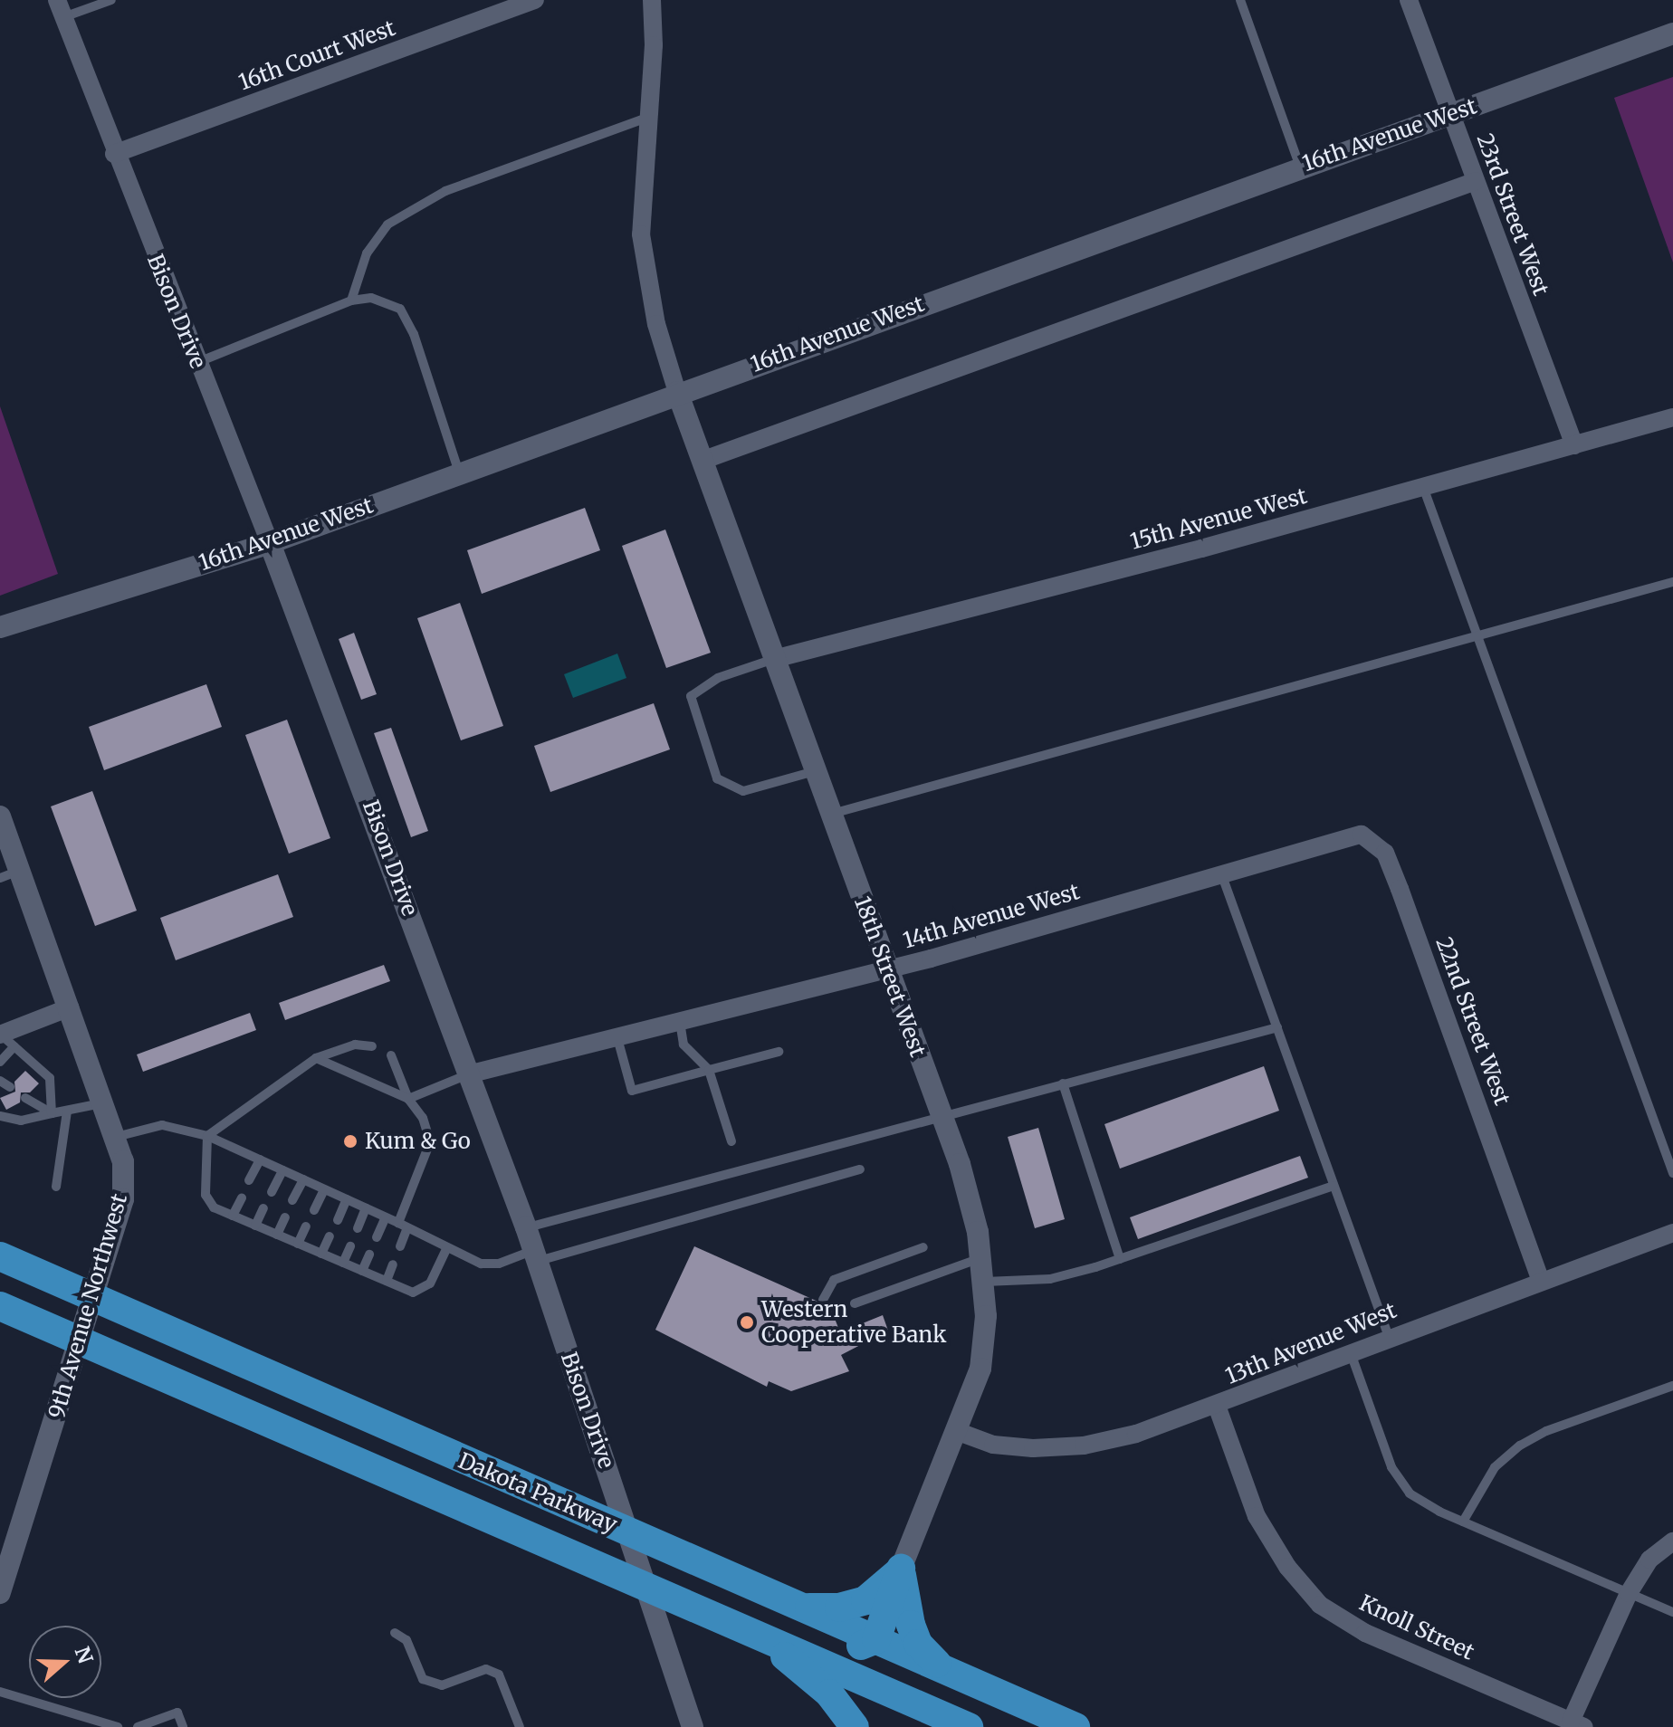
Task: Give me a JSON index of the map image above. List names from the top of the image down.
{
  "streets": {
    "highway": ["Dakota Parkway"],
    "street": [
      "16th Court West",
      "16th Avenue West",
      "23rd Street West",
      "Bison Drive",
      "15th Avenue West",
      "14th Avenue West",
      "18th Street West",
      "22nd Street West",
      "9th Avenue Northwest",
      "13th Avenue West",
      "Knoll Street"
    ]
  },
  "crossings": [
    ["16th Court West", "Bison Drive"],
    ["16th Avenue West", "23rd Street West"],
    ["16th Avenue West", "Bison Drive"],
    ["16th Avenue West", "18th Street West"],
    ["23rd Street West", "15th Avenue West"],
    ["Bison Drive", "14th Avenue West"],
    ["15th Avenue West", "18th Street West"],
    ["14th Avenue West", "18th Street West"],
    ["14th Avenue West", "22nd Street West"],
    ["18th Street West", "13th Avenue West"],
    ["22nd Street West", "13th Avenue West"],
    ["9th Avenue Northwest", "Dakota Parkway"],
    ["13th Avenue West", "Knoll Street"]
  ],
  "places": ["Kum & Go", "Western Cooperative Bank"],
  "north": "right"
}
